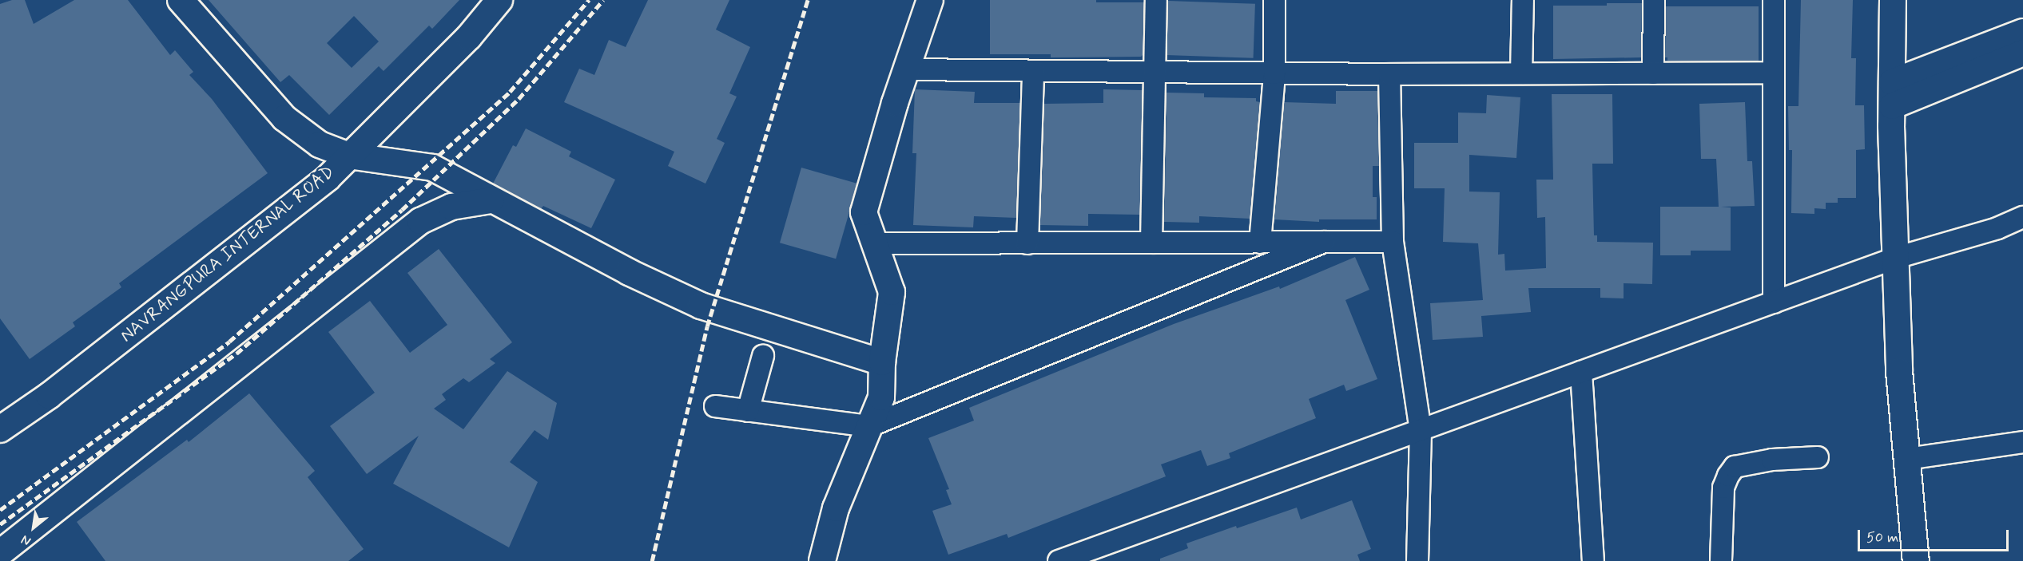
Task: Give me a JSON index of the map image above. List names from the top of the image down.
{
  "streets": {
    "street": ["NAVRANGPURA INTERNAL ROAD"]
  },
  "scale_bar": "50 m",
  "north": "bottom left"
}
